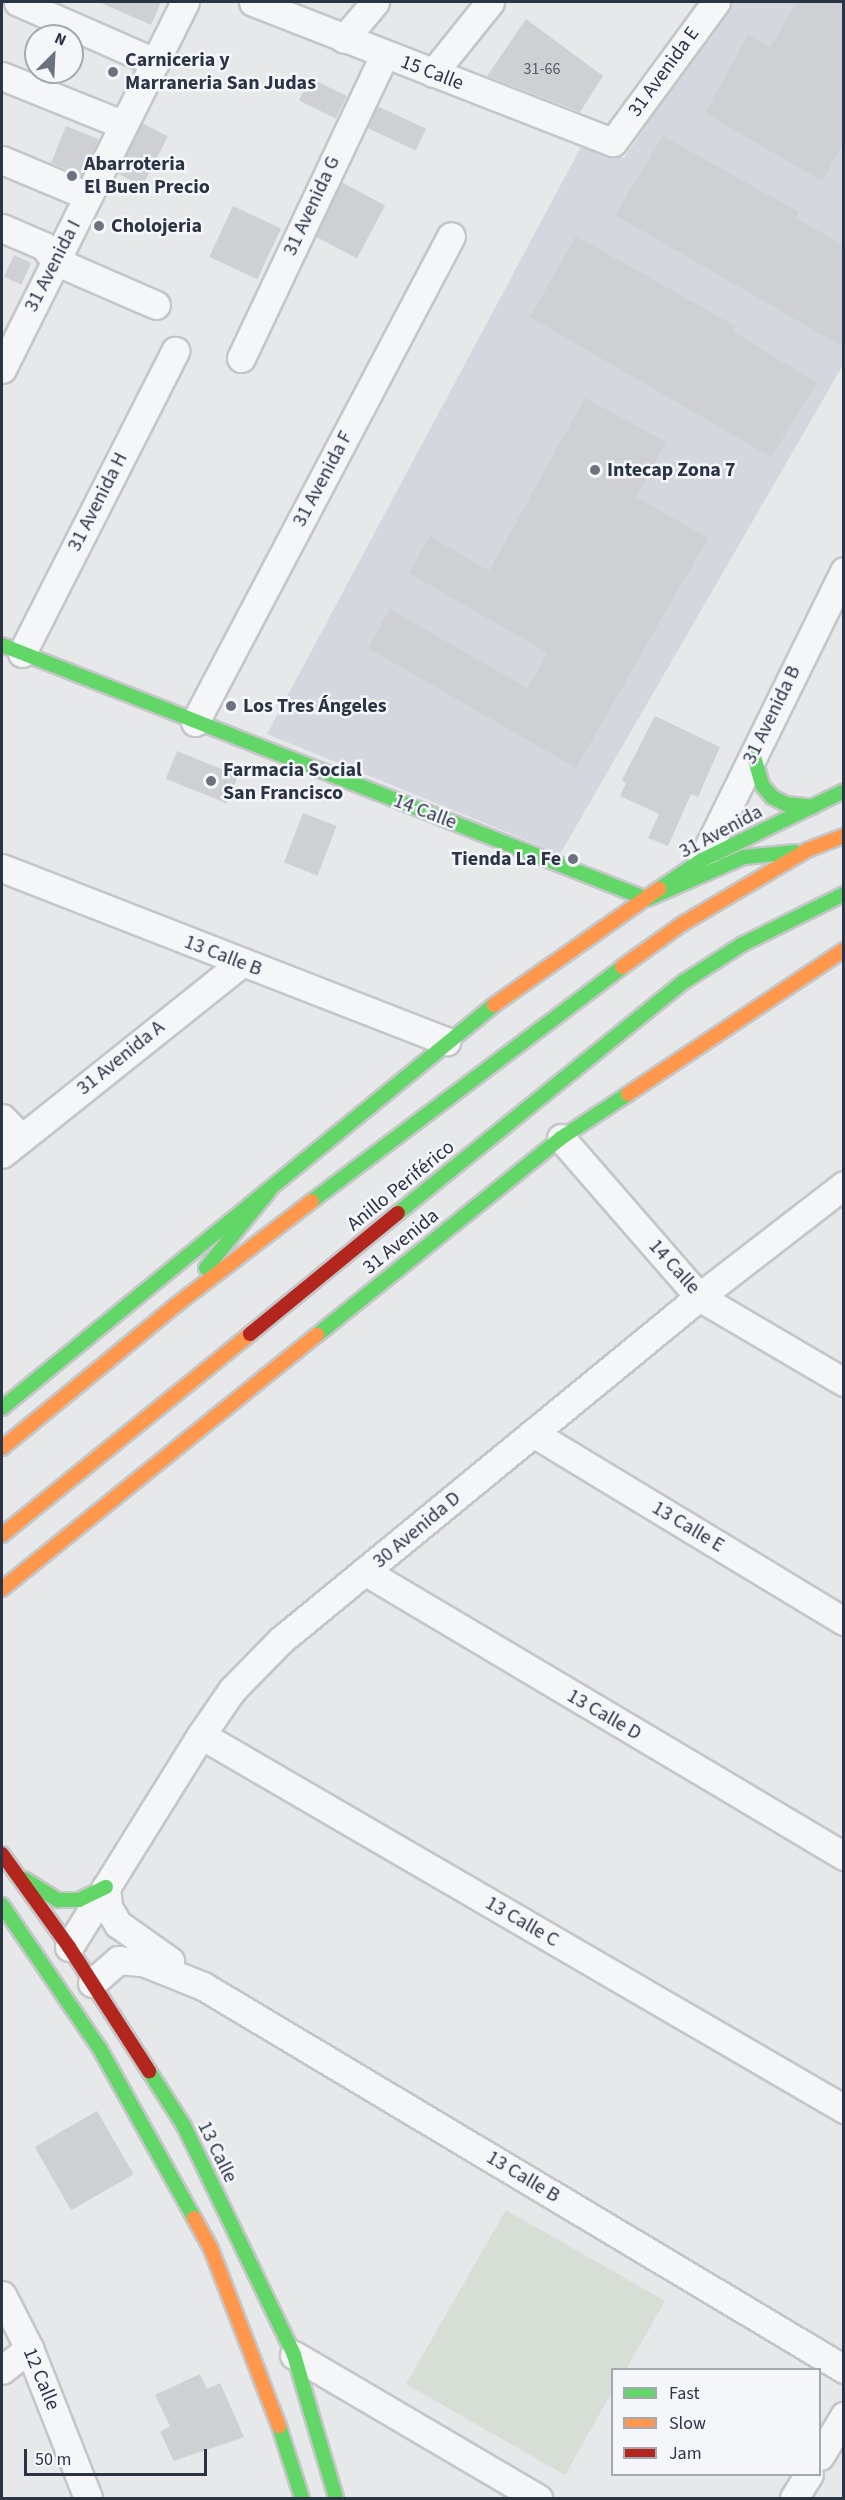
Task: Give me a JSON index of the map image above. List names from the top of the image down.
{
  "streets": {
    "main road": [
      "14 Calle",
      "31 Avenida",
      "Anillo Periférico",
      "13 Calle"
    ],
    "street": [
      "31 Avenida E",
      "15 Calle",
      "31 Avenida G",
      "31 Avenida I",
      "31 Avenida F",
      "31 Avenida H",
      "31 Avenida B",
      "13 Calle B",
      "31 Avenida A",
      "13 Calle E",
      "30 Avenida D",
      "13 Calle D",
      "13 Calle C",
      "12 Calle"
    ]
  },
  "crossings": [
    ["31 Avenida E", "15 Calle"],
    ["15 Calle", "31 Avenida G"],
    ["31 Avenida F", "14 Calle"],
    ["31 Avenida H", "14 Calle"],
    ["31 Avenida B", "31 Avenida"],
    ["14 Calle", "31 Avenida"],
    ["14 Calle", "30 Avenida D"],
    ["31 Avenida", "13 Calle B"],
    ["13 Calle B", "31 Avenida A"],
    ["13 Calle B", "30 Avenida D"],
    ["13 Calle B", "13 Calle"],
    ["13 Calle E", "30 Avenida D"],
    ["30 Avenida D", "13 Calle D"],
    ["30 Avenida D", "13 Calle C"],
    ["30 Avenida D", "13 Calle"]
  ],
  "places": [
    "Carniceria y Marraneria San Judas",
    "Abarroteria El Buen Precio",
    "Cholojeria",
    "Intecap Zona 7",
    "Los Tres Ángeles",
    "Farmacia Social San Francisco",
    "Tienda La Fe"
  ],
  "house_numbers": ["31-66"],
  "legend": ["Fast", "Slow", "Jam"],
  "scale_bar": "50 m",
  "north": "top right"
}
